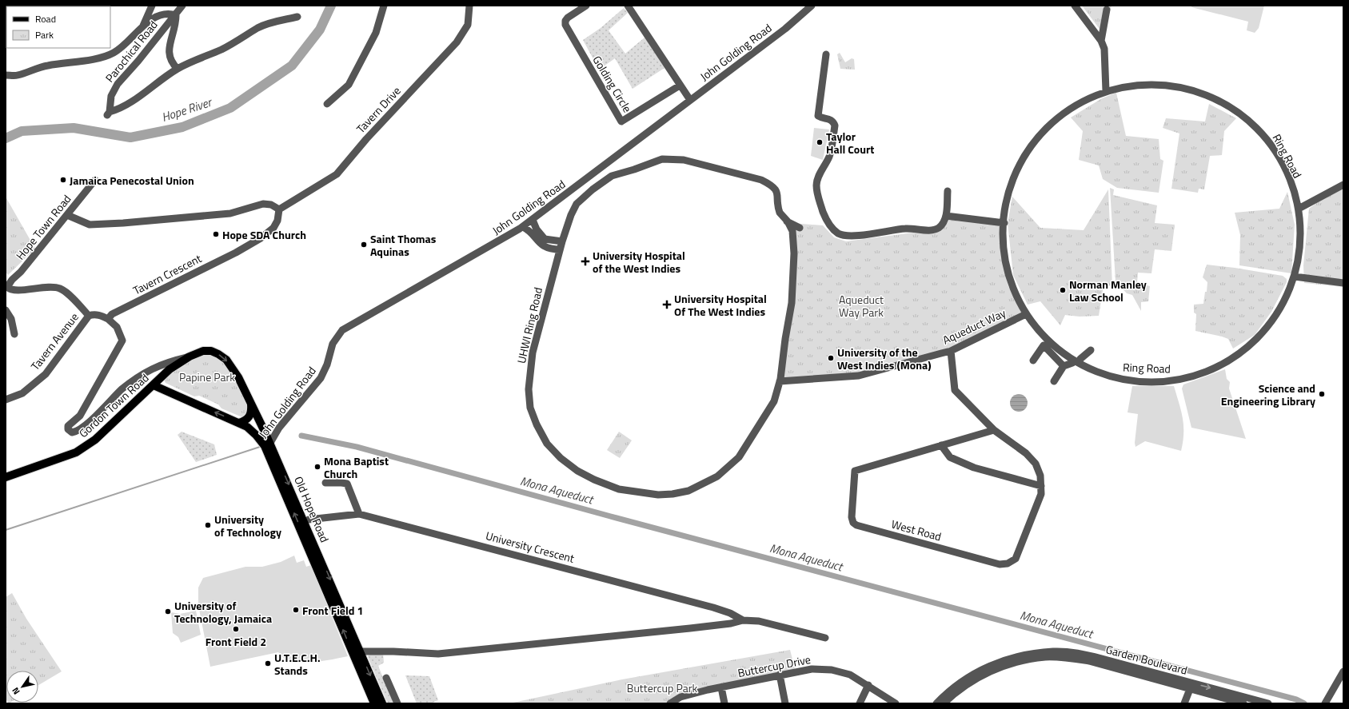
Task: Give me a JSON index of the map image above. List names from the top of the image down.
{
  "streets": {
    "main road": ["Gordon Town Road", "Old Hope Road"],
    "street": [
      "Parochical Road",
      "John Golding Road",
      "Golding Circle",
      "Tavern Drive",
      "Ring Road",
      "Hope Town Road",
      "Tavern Crescent",
      "UHWI Ring Road",
      "Aqueduct Way",
      "Tavern Avenue",
      "West Road",
      "University Crescent",
      "Garden Boulevard",
      "Buttercup Drive"
    ]
  },
  "crossings": [
    ["John Golding Road", "Old Hope Road"],
    ["Tavern Drive", "Tavern Crescent"],
    ["Ring Road", "Aqueduct Way"],
    ["Hope Town Road", "Tavern Avenue"],
    ["UHWI Ring Road", "Aqueduct Way"],
    ["Gordon Town Road", "Old Hope Road"],
    ["Old Hope Road", "University Crescent"]
  ],
  "water": ["Hope River", "Mona Aqueduct"],
  "parks": ["Aqueduct Way Park", "Papine Park", "Buttercup Park"],
  "places": {
    "other": [
      "Taylor Hall Court",
      "Jamaica Penecostal Union",
      "Hope SDA Church",
      "Saint Thomas Aquinas",
      "Norman Manley Law School",
      "University of the West Indies (Mona)",
      "Science and Engineering Library",
      "Mona Baptist Church",
      "University of Technology",
      "Front Field 1",
      "University of Technology, Jamaica",
      "Front Field 2",
      "U.T.E.C.H. Stands"
    ],
    "health": ["University Hospital of the West Indies", "University Hospital Of The West Indies"]
  },
  "legend": ["Road", "Park"],
  "north": "bottom left"
}
